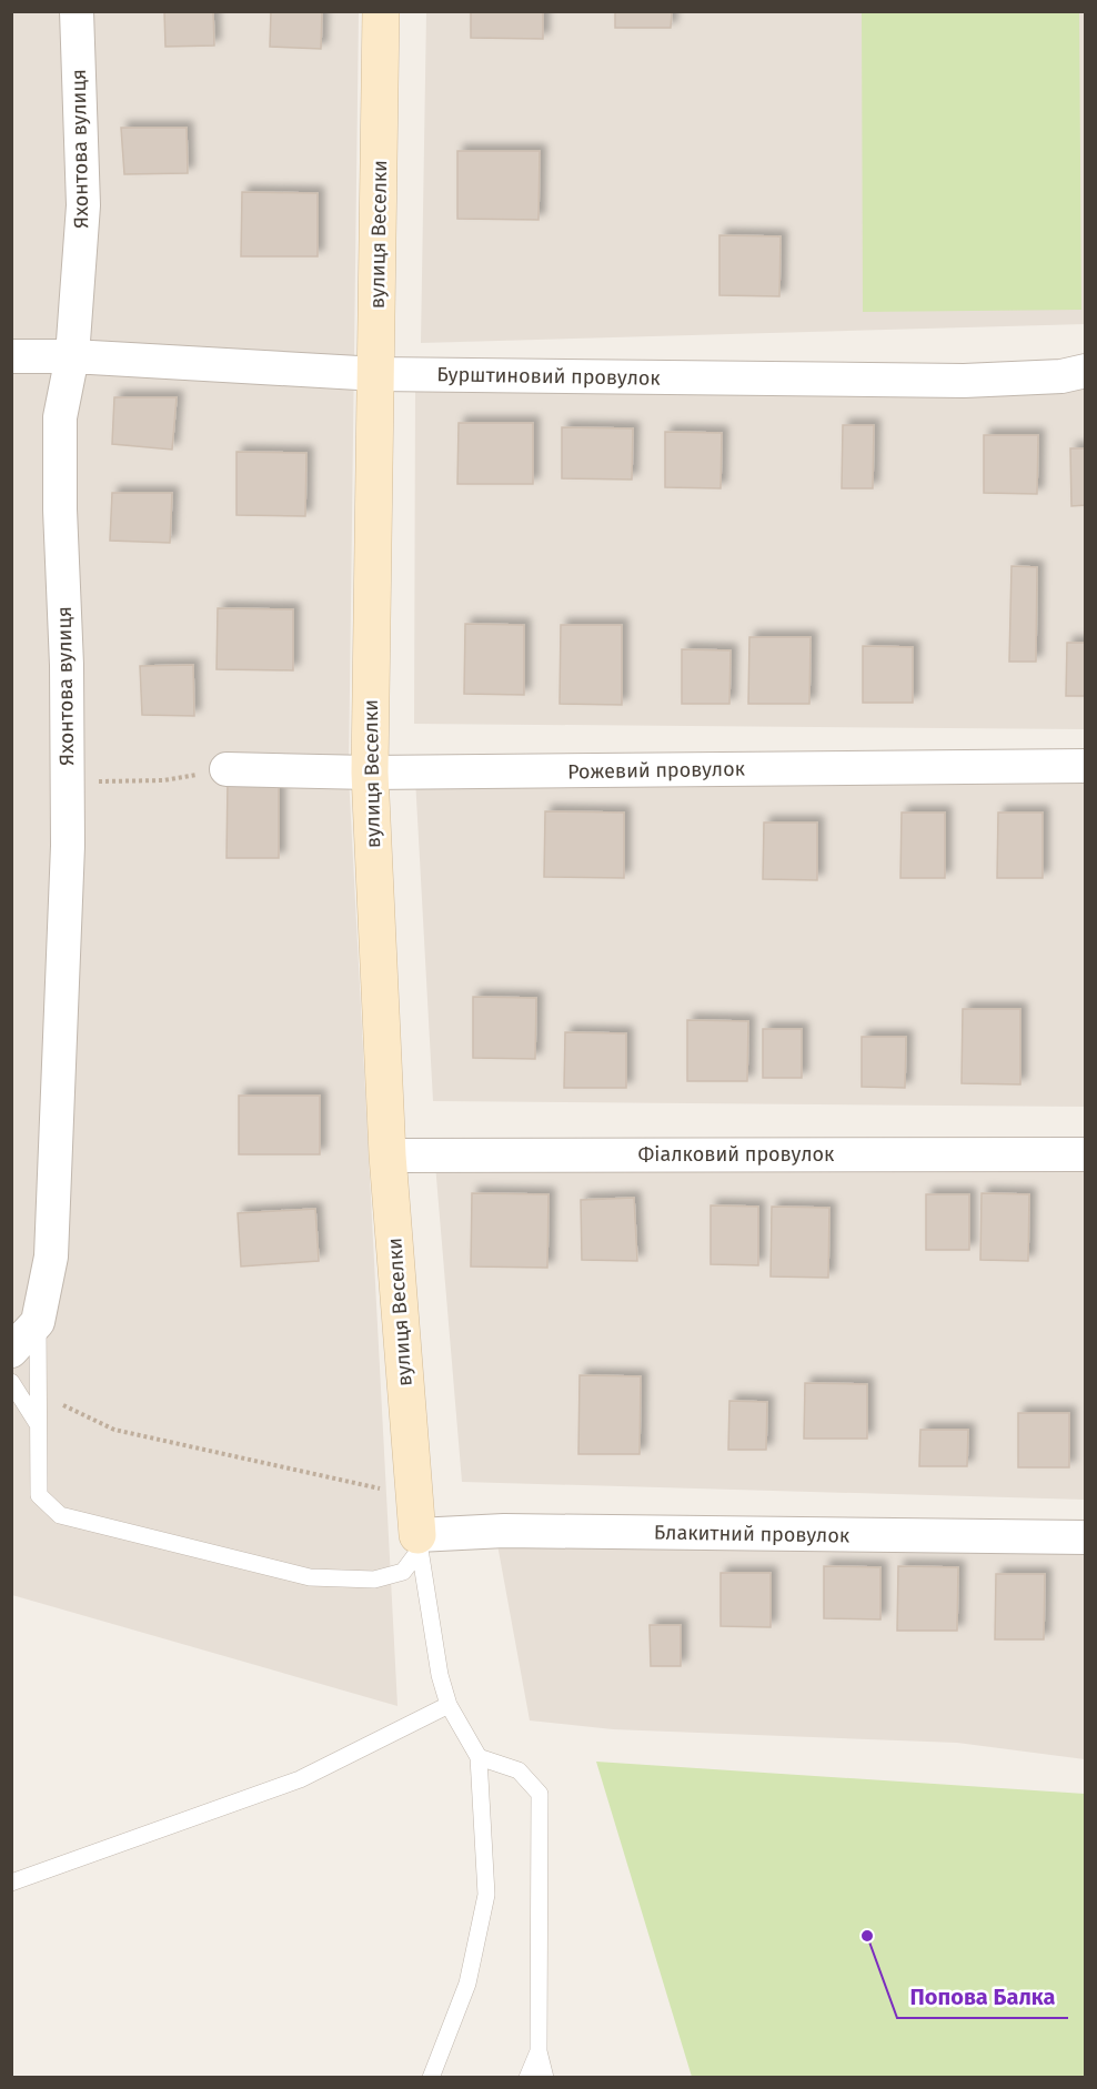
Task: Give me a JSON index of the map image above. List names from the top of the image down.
{
  "streets": {
    "street": [
      "Яхонтова вулиця",
      "вулиця Веселки",
      "Бурштиновий провулок",
      "Рожевий провулок",
      "Фіалковий провулок",
      "Блакитний провулок"
    ]
  },
  "crossings": [
    ["Яхонтова вулиця", "Бурштиновий провулок"],
    ["вулиця Веселки", "Бурштиновий провулок"],
    ["вулиця Веселки", "Рожевий провулок"],
    ["вулиця Веселки", "Фіалковий провулок"],
    ["вулиця Веселки", "Блакитний провулок"]
  ],
  "places": ["Попова Балка"]
}
